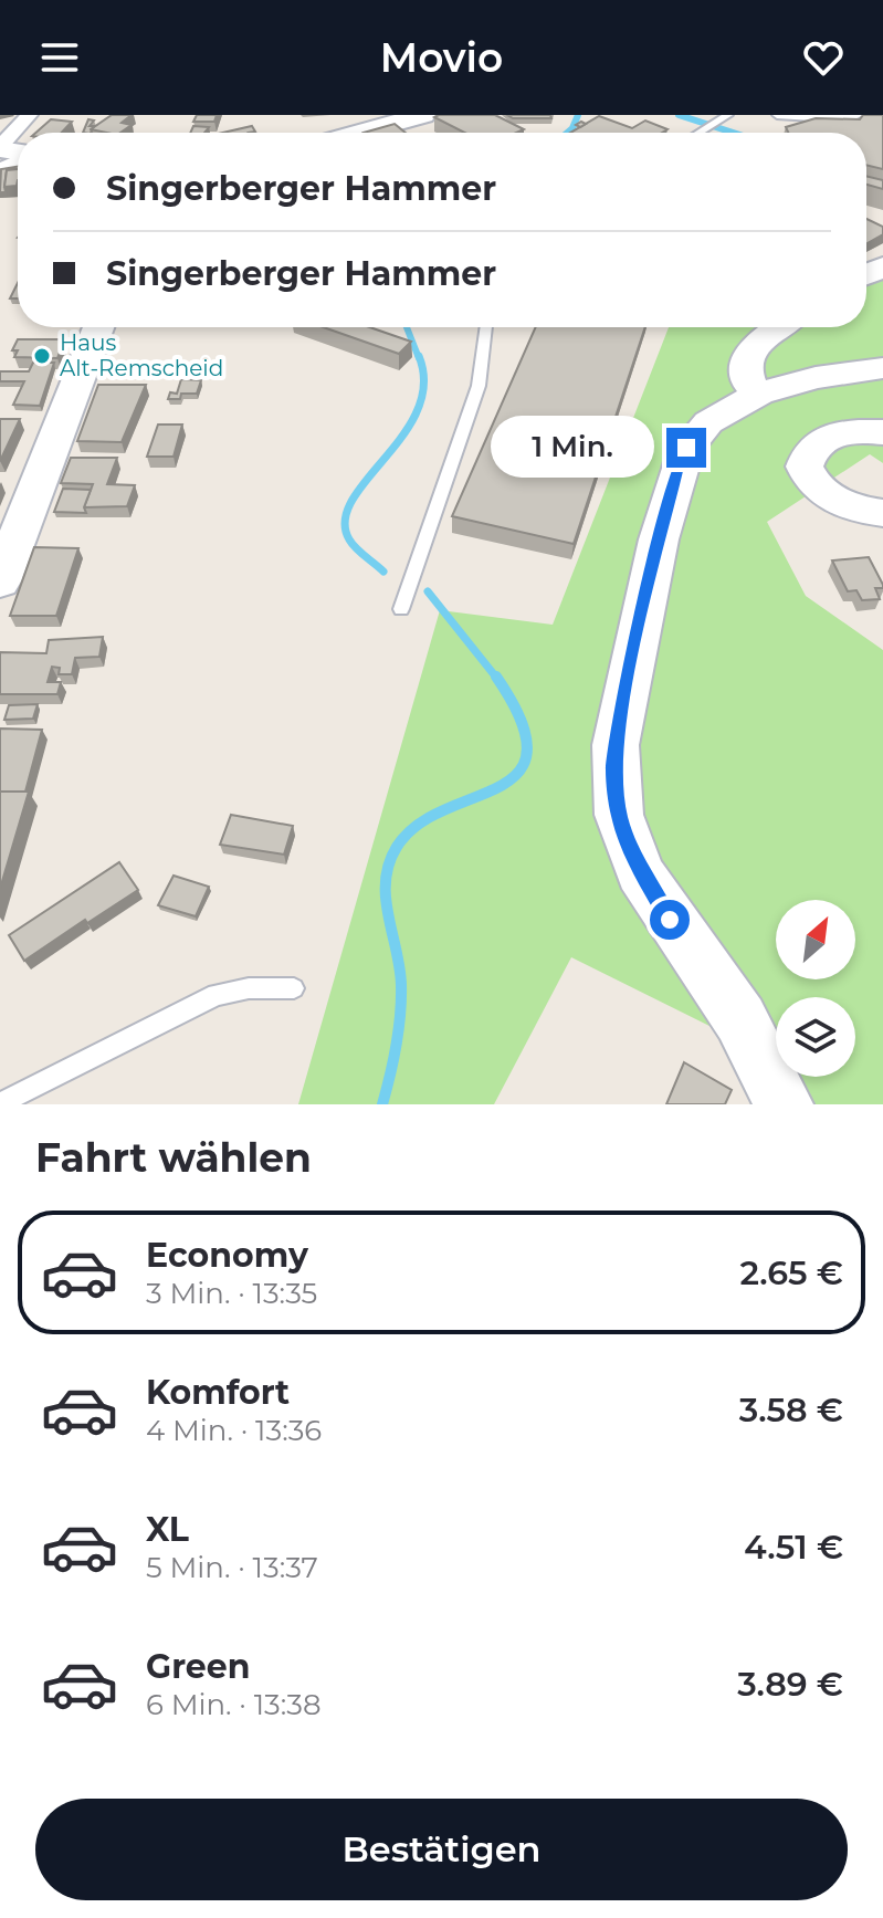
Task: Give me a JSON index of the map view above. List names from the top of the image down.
{
  "places": ["Haus Alt-Remscheid"],
  "north": "top right",
  "page": {
    "header": "Movio",
    "banner": ["Singerberger Hammer", "Singerberger Hammer"],
    "bubble": "1 Min.",
    "heading": "Fahrt wählen",
    "list": [
      {
        "name": "Economy",
        "note": "3 Min. · 13:35",
        "value": "2.65 €"
      },
      {
        "name": "Komfort",
        "note": "4 Min. · 13:36",
        "value": "3.58 €"
      },
      {
        "name": "XL",
        "note": "5 Min. · 13:37",
        "value": "4.51 €"
      },
      {
        "name": "Green",
        "note": "6 Min. · 13:38",
        "value": "3.89 €"
      }
    ],
    "buttons": "Bestätigen"
  }
}
